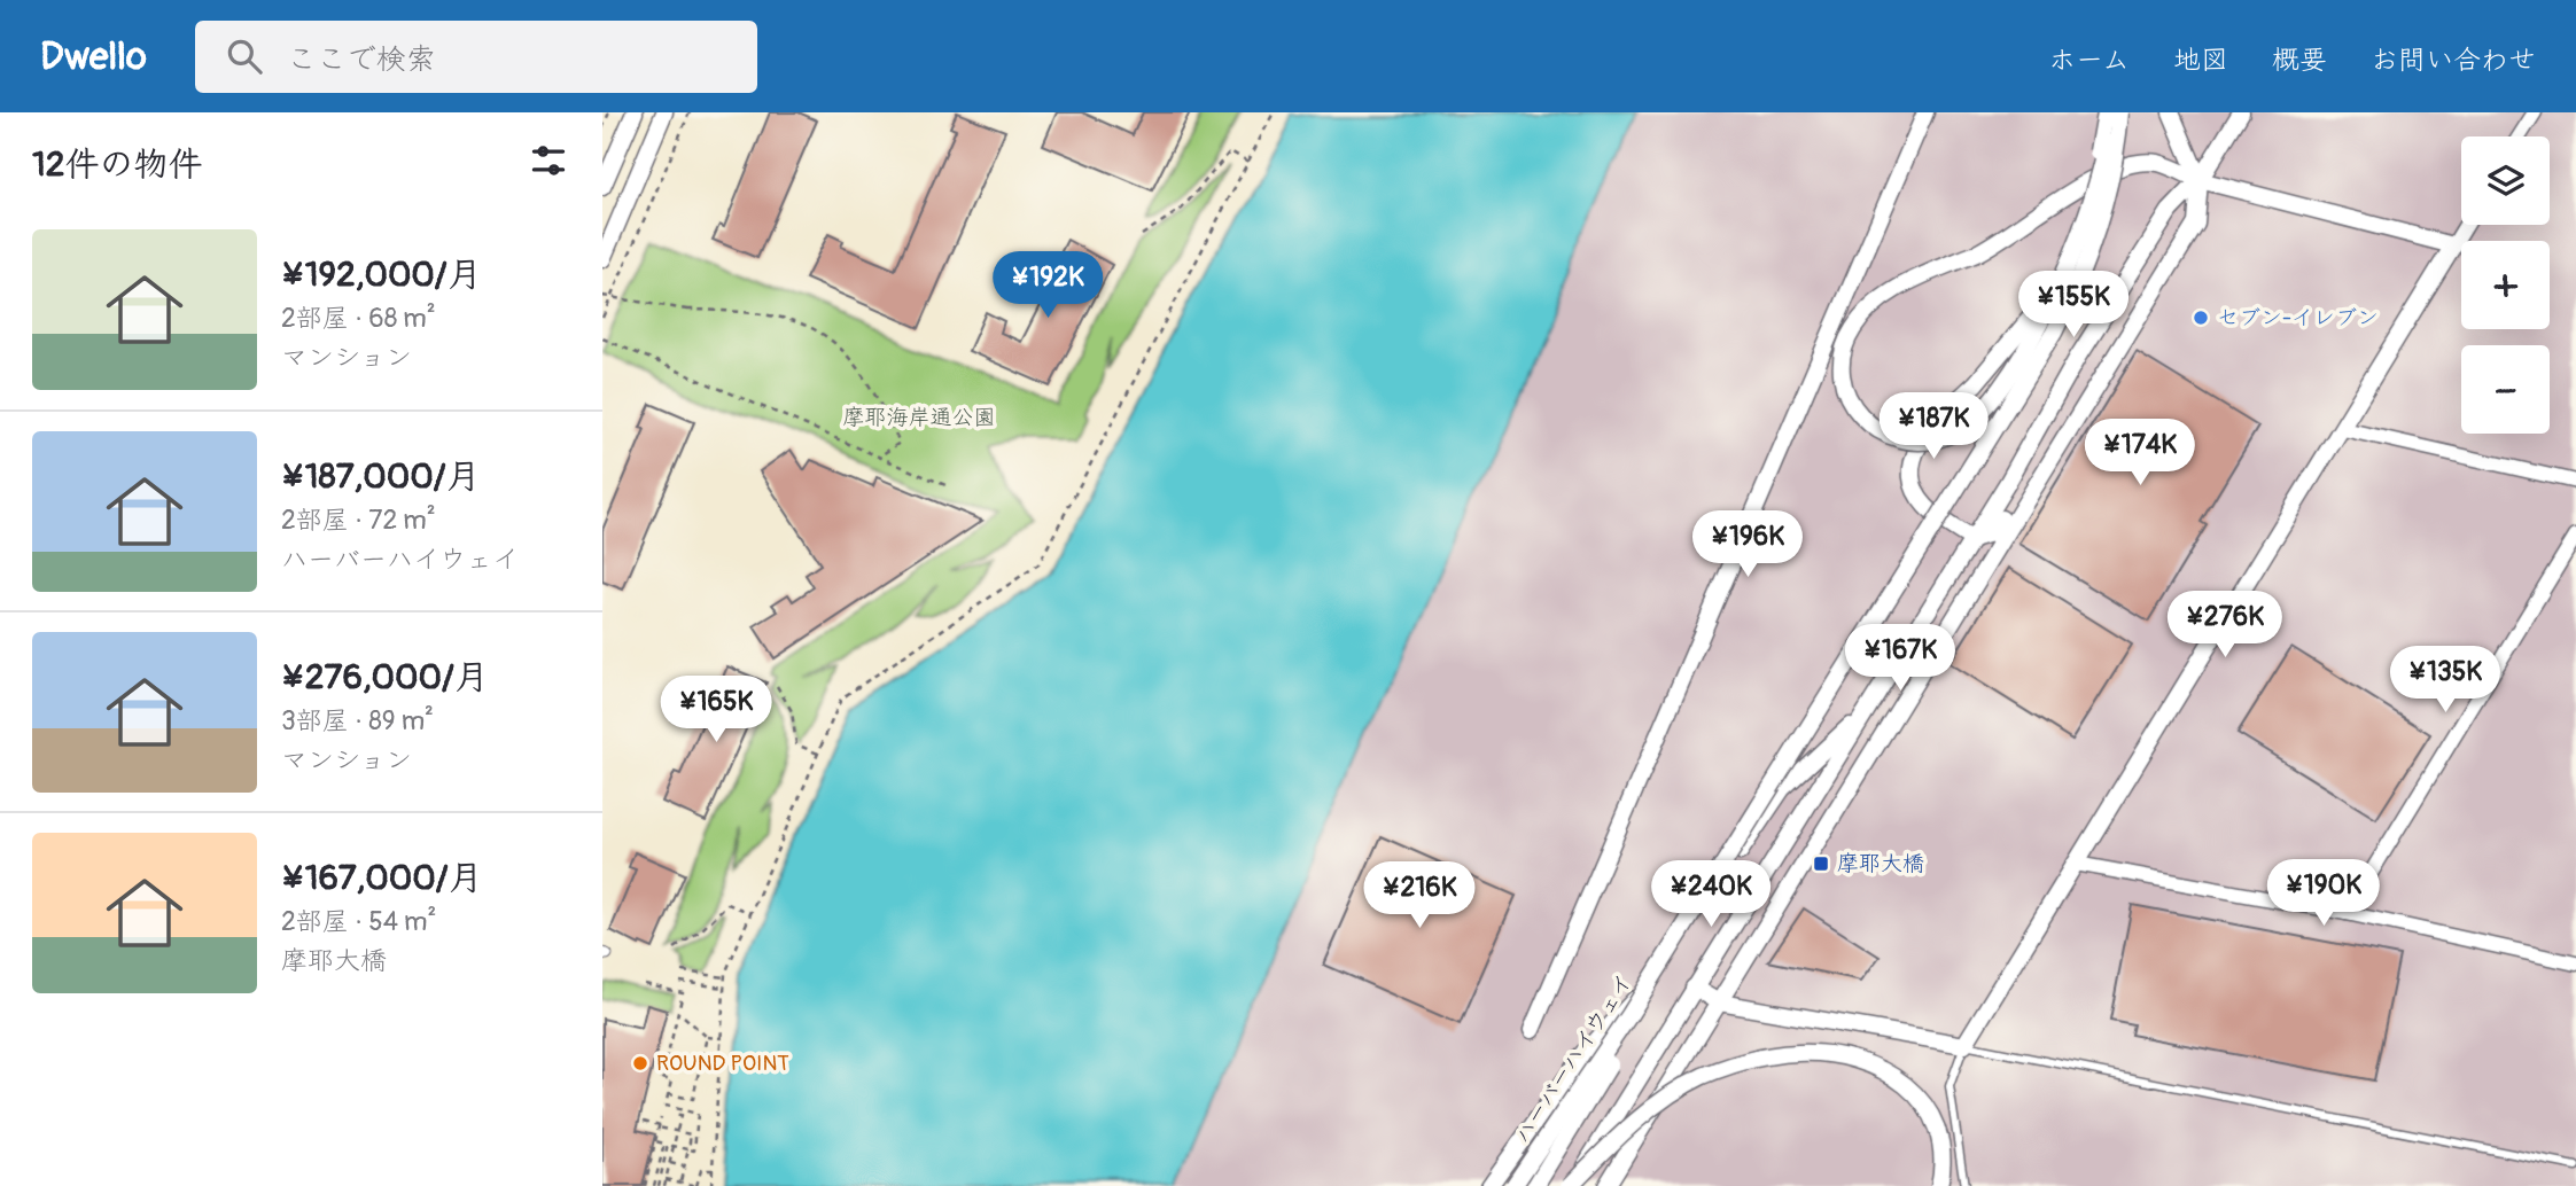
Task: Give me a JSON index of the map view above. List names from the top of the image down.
{
  "streets": {
    "street": ["ハーバーハイウェイ"]
  },
  "parks": ["摩耶海岸通公園"],
  "places": {
    "other": ["セブン-イレブン", "ROUND POINT"],
    "transit": ["摩耶大橋"]
  },
  "page": {
    "header": "Dwello",
    "search": "ここで検索",
    "nav": [
      "ホーム",
      "地図",
      "概要",
      "お問い合わせ"
    ],
    "heading": "12件の物件",
    "map_buttons": ["+", "−"],
    "list": [
      {
        "name": "¥192,000/月",
        "note": "2部屋 · 68 m² · マンション"
      },
      {
        "name": "¥187,000/月",
        "note": "2部屋 · 72 m² · ハーバーハイウェイ"
      },
      {
        "name": "¥276,000/月",
        "note": "3部屋 · 89 m² · マンション"
      },
      {
        "name": "¥167,000/月",
        "note": "2部屋 · 54 m² · 摩耶大橋"
      }
    ],
    "price": [
      "¥192K",
      "¥155K",
      "¥187K",
      "¥174K",
      "¥196K",
      "¥276K",
      "¥167K",
      "¥135K",
      "¥165K",
      "¥190K",
      "¥240K",
      "¥216K"
    ]
  }
}
